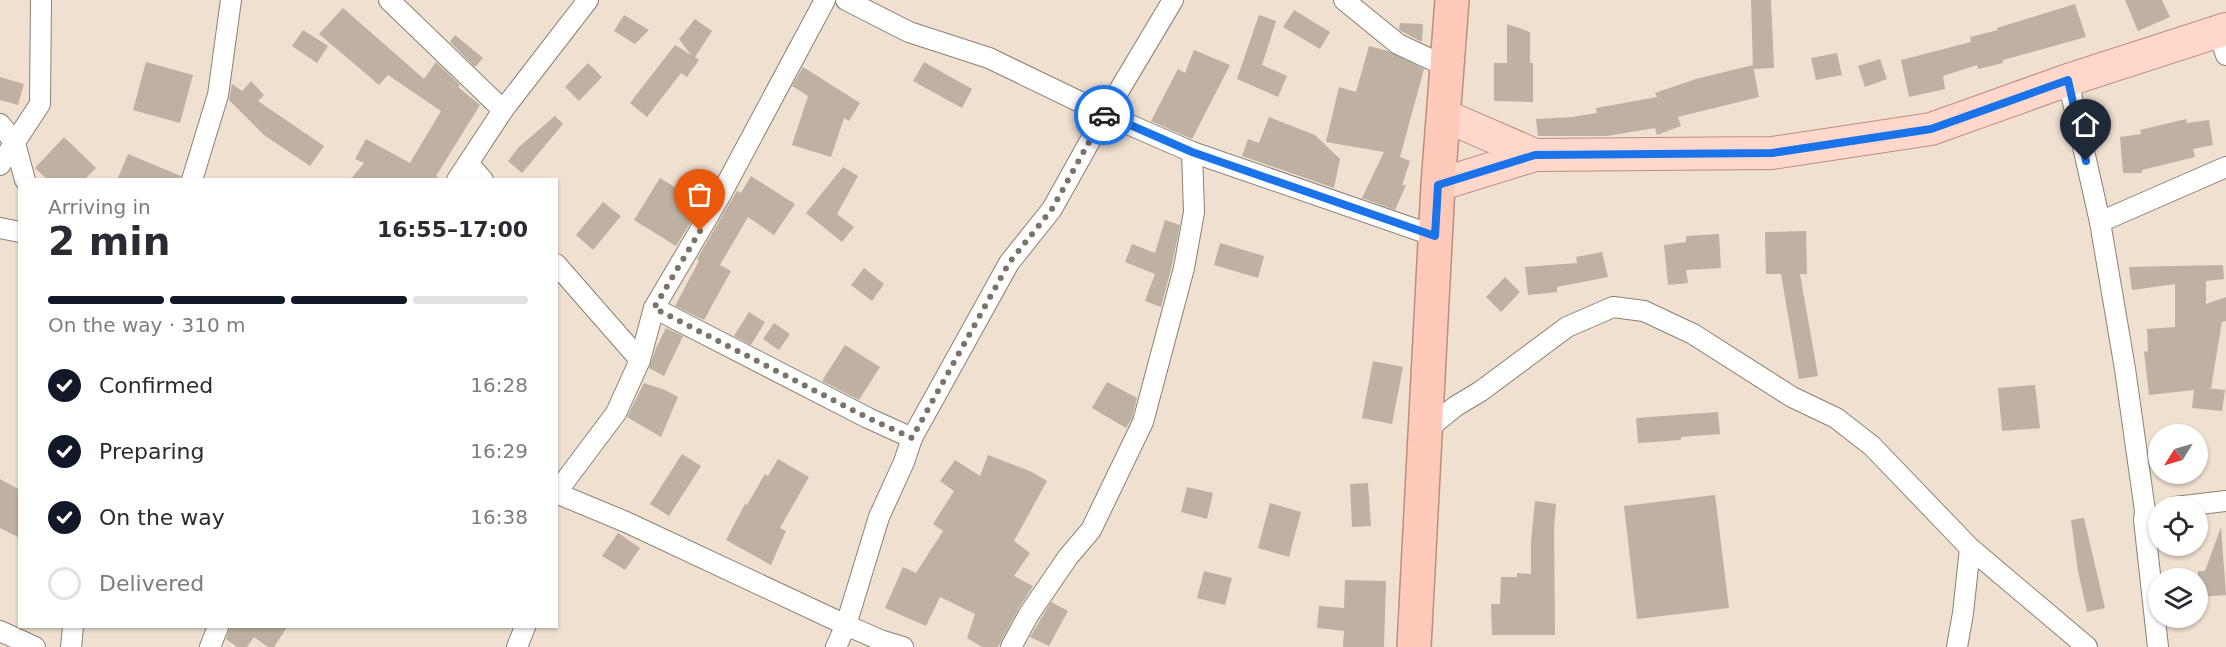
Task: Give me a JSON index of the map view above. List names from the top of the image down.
{
  "north": "bottom left",
  "page": {
    "heading": ["2 min", "Arriving in", "16:55–17:00"],
    "bar": "On the way · 310 m",
    "list": [
      ["Confirmed", "16:28"],
      ["Preparing", "16:29"],
      ["On the way", "16:38"],
      "Delivered"
    ]
  }
}
